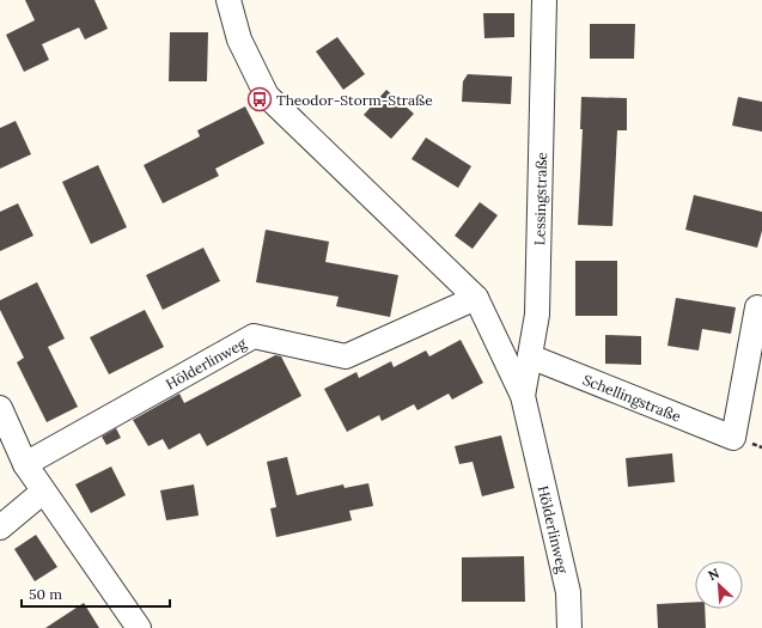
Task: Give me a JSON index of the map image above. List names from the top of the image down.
{
  "streets": {
    "street": ["Lessingstraße", "Hölderlinweg", "Schellingstraße"]
  },
  "crossings": [
    ["Lessingstraße", "Hölderlinweg"],
    ["Lessingstraße", "Schellingstraße"]
  ],
  "places": {
    "bus stop": ["Theodor-Storm-Straße"]
  },
  "scale_bar": "50 m",
  "north": "top left"
}
